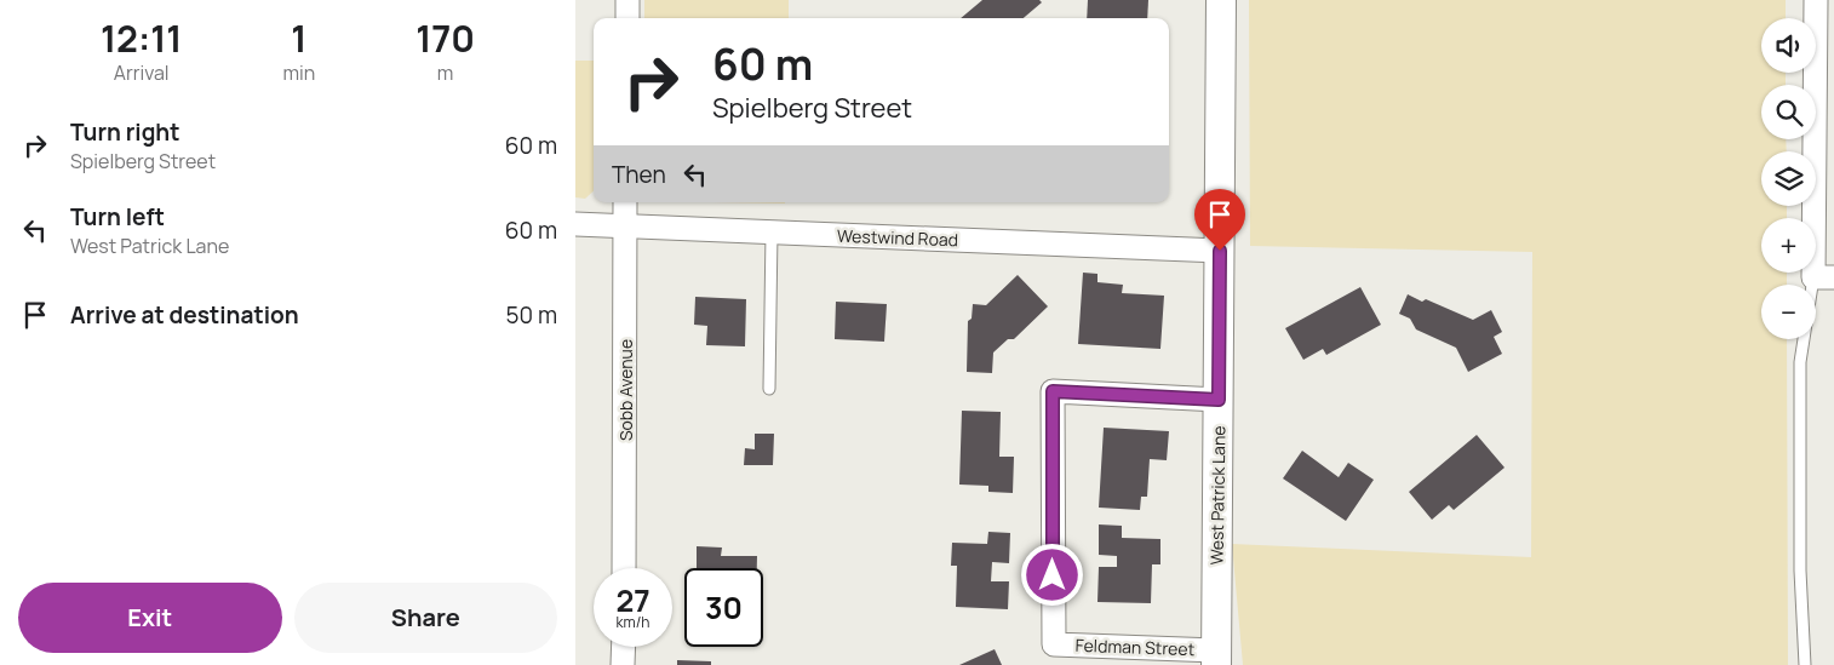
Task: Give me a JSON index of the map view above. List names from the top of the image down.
{
  "streets": {
    "street": [
      "Westwind Road",
      "Sobb Avenue",
      "West Patrick Lane",
      "Feldman Street"
    ]
  },
  "crossings": [
    ["Westwind Road", "Sobb Avenue"],
    ["Westwind Road", "West Patrick Lane"],
    ["West Patrick Lane", "Feldman Street"]
  ],
  "page": {
    "eta": [
      "12:11",
      "Arrival",
      "1",
      "min",
      "170",
      "m"
    ],
    "map_buttons": ["+", "−"],
    "turn": ["60 m", "Spielberg Street"],
    "list": [
      {
        "name": "Turn right",
        "note": "Spielberg Street",
        "value": "60 m"
      },
      {
        "name": "Turn left",
        "note": "West Patrick Lane",
        "value": "60 m"
      },
      {
        "name": "Arrive at destination",
        "value": "50 m"
      }
    ],
    "then": "Then",
    "speed": "27 km/h",
    "limit": "30",
    "buttons": ["Exit", "Share"]
  }
}
